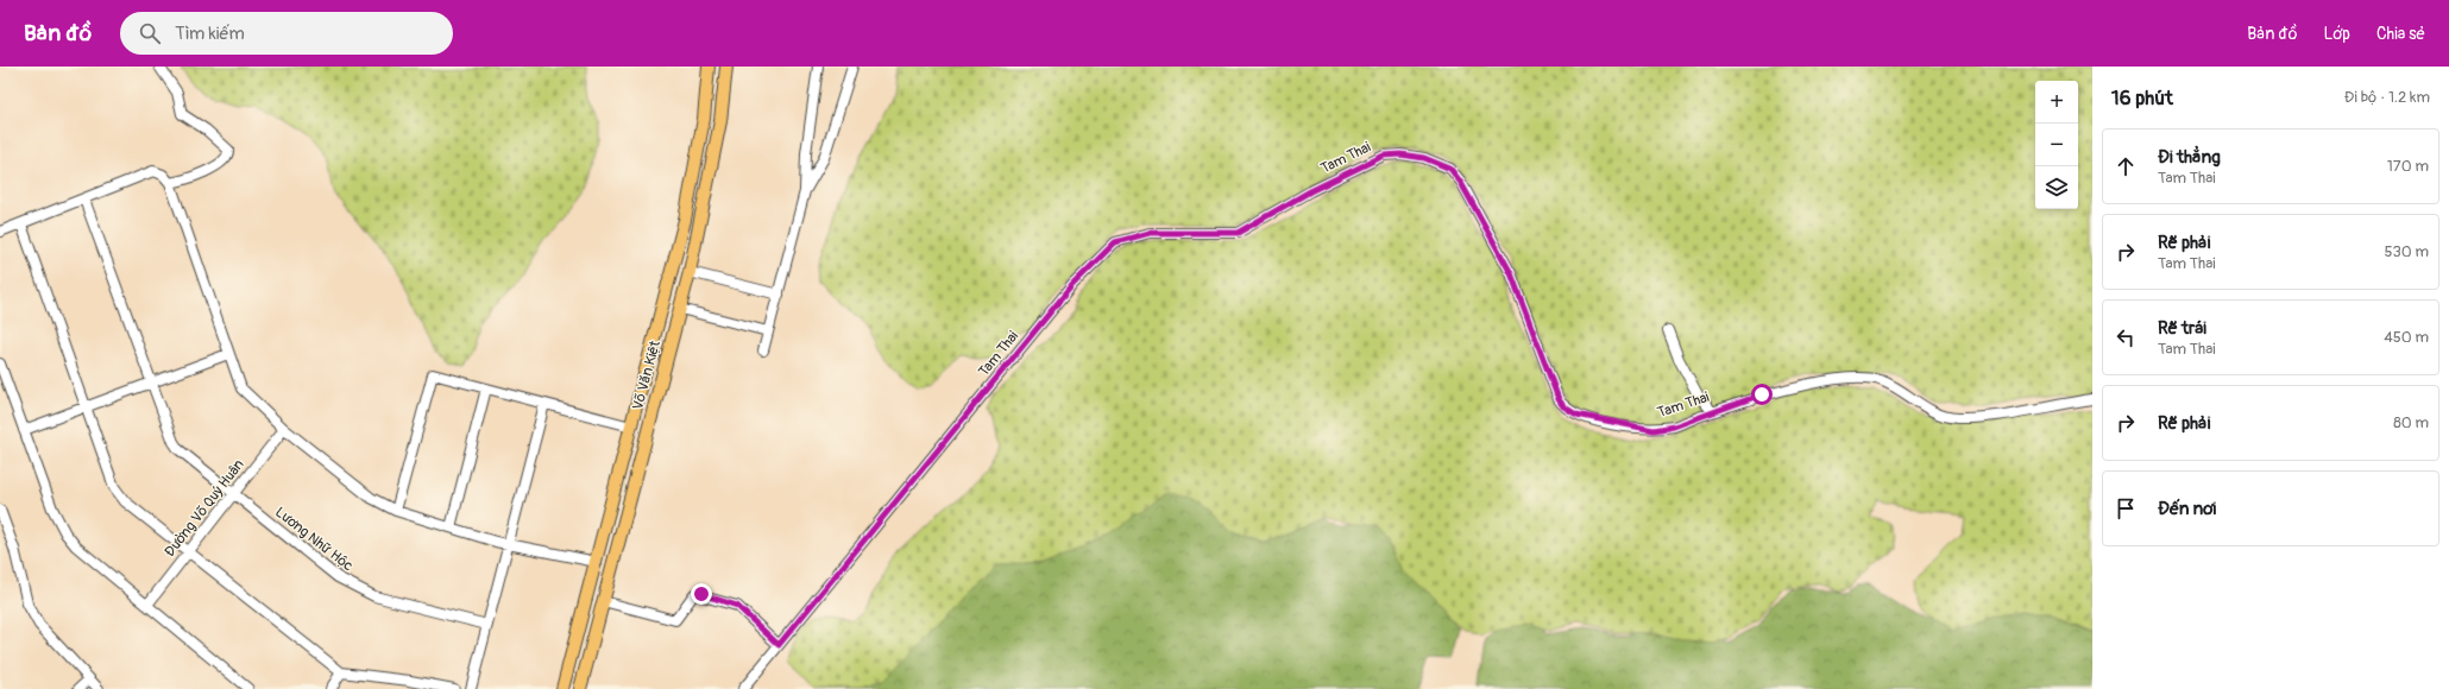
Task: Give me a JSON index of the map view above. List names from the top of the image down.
{
  "streets": {
    "main road": ["Võ Văn Kiệt"],
    "street": ["Tam Thai", "Đường Võ Quý Huân", "Lương Nhữ Hộc"]
  },
  "crossings": [
    ["Đường Võ Quý Huân", "Lương Nhữ Hộc"]
  ],
  "page": {
    "header": "Bản đồ",
    "search": "Tìm kiếm",
    "nav": ["Bản đồ", "Lớp", "Chia sẻ"],
    "heading": ["16 phút", "Đi bộ · 1.2 km"],
    "map_buttons": ["+", "−"],
    "list": [
      ["Đi thẳng", "Tam Thai", "170 m"],
      ["Rẽ phải", "Tam Thai", "530 m"],
      ["Rẽ trái", "Tam Thai", "450 m"],
      ["Rẽ phải", "80 m"],
      "Đến nơi"
    ]
  }
}
